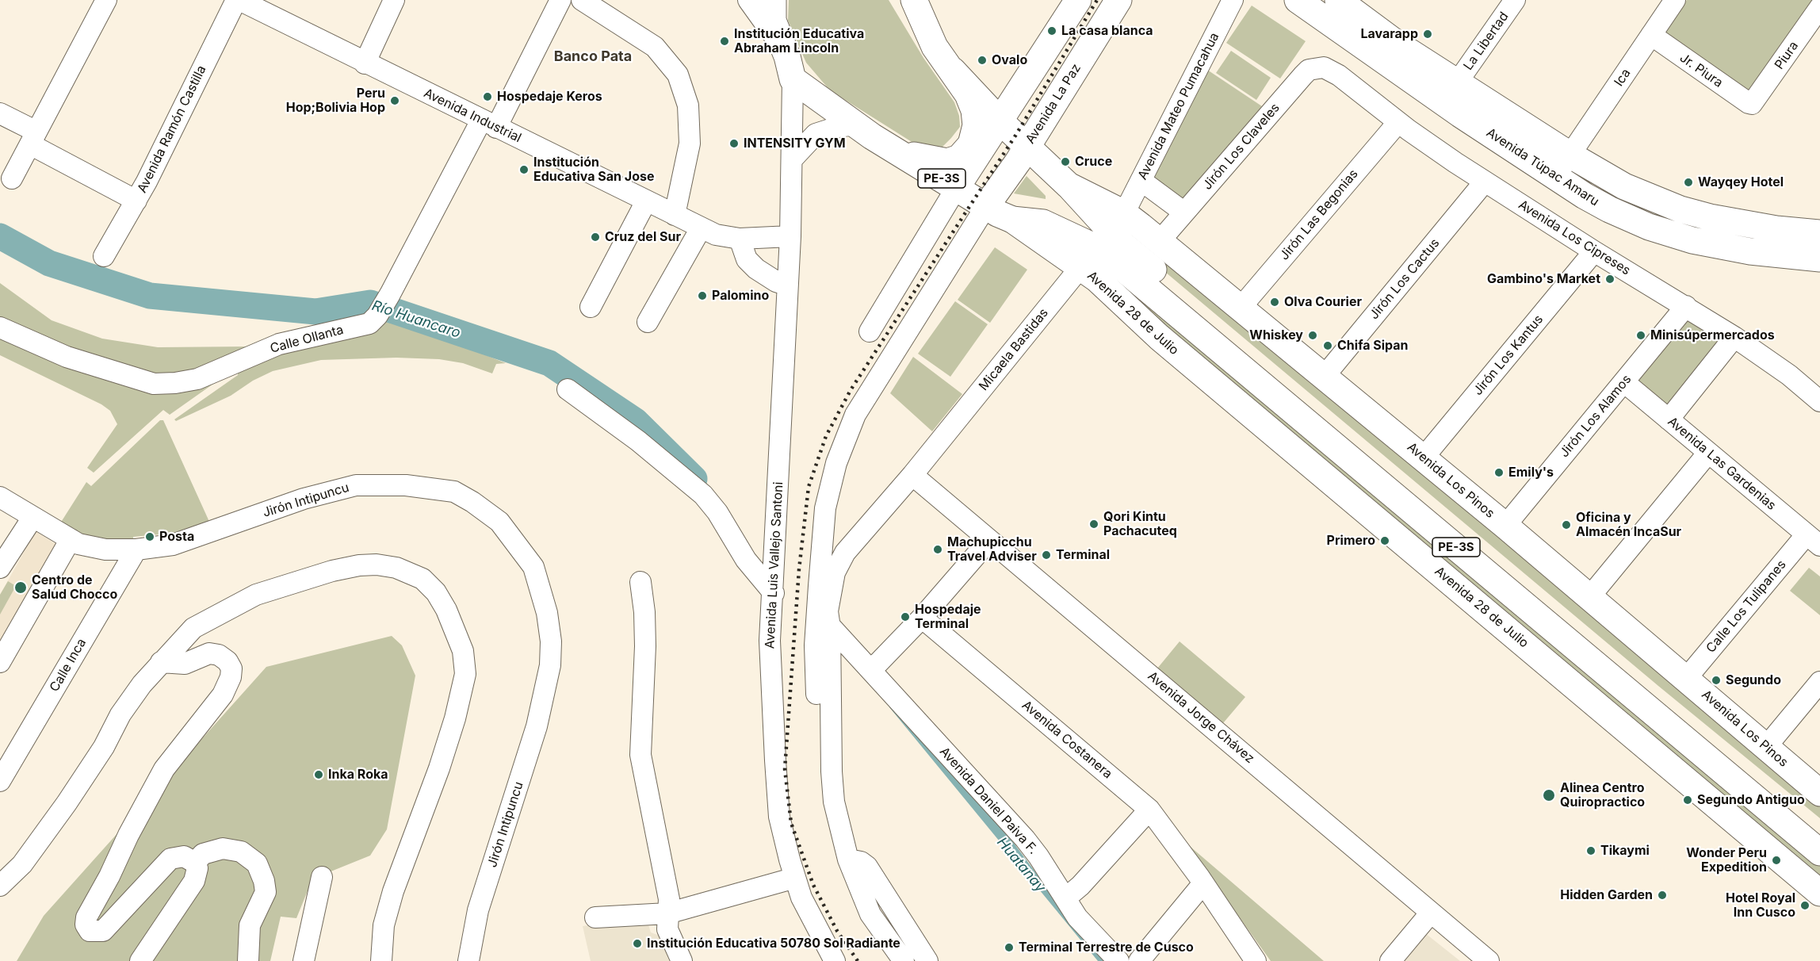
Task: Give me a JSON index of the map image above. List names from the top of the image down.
{
  "streets": {
    "main road": [
      "Avenida La Paz",
      "Avenida Túpac Amaru",
      "PE-3S",
      "Avenida 28 de Julio",
      "Avenida Los Pinos"
    ],
    "street": [
      "La Libertad",
      "Piura",
      "Jr. Piura",
      "Ica",
      "Avenida Mateo Pumacahua",
      "Avenida Industrial",
      "Avenida Ramón Castilla",
      "Jirón Los Claveles",
      "Jirón Las Begonias",
      "Avenida Los Cipreses",
      "Jirón Los Cactus",
      "Calle Ollanta",
      "Micaela Bastidas",
      "Jirón Los Kantus",
      "Jirón Los Alamos",
      "Avenida Las Gardenias",
      "Jirón Intipuncu",
      "Avenida Luis Vallejo Santoni",
      "Calle Los Tulipanes",
      "Calle Inca",
      "Avenida Jorge Chávez",
      "Avenida Costanera",
      "Avenida Daniel Paiva F."
    ]
  },
  "crossings": [
    ["La Libertad", "Avenida Túpac Amaru"],
    ["Piura", "Jr. Piura"],
    ["Jr. Piura", "Ica"],
    ["Ica", "Avenida Túpac Amaru"],
    ["Avenida La Paz", "PE-3S"],
    ["Avenida La Paz", "Avenida 28 de Julio"],
    ["Avenida Mateo Pumacahua", "Avenida Los Pinos"],
    ["Avenida Industrial", "Avenida Ramón Castilla"],
    ["Avenida Industrial", "Calle Ollanta"],
    ["Avenida Industrial", "Avenida Luis Vallejo Santoni"],
    ["Jirón Los Claveles", "Avenida Los Cipreses"],
    ["Jirón Los Claveles", "Avenida Los Pinos"],
    ["PE-3S", "Avenida 28 de Julio"],
    ["PE-3S", "Micaela Bastidas"],
    ["PE-3S", "Avenida Los Pinos"],
    ["PE-3S", "Avenida Luis Vallejo Santoni"],
    ["Jirón Las Begonias", "Avenida Los Cipreses"],
    ["Jirón Las Begonias", "Avenida Los Pinos"],
    ["Avenida Los Cipreses", "Jirón Los Cactus"],
    ["Avenida Los Cipreses", "Jirón Los Kantus"],
    ["Avenida Los Cipreses", "Jirón Los Alamos"],
    ["Jirón Los Cactus", "Avenida Los Pinos"],
    ["Avenida 28 de Julio", "Micaela Bastidas"],
    ["Micaela Bastidas", "Avenida Jorge Chávez"],
    ["Micaela Bastidas", "Avenida Daniel Paiva F."],
    ["Jirón Los Kantus", "Avenida Los Pinos"],
    ["Jirón Los Alamos", "Avenida Las Gardenias"],
    ["Jirón Los Alamos", "Avenida Los Pinos"],
    ["Avenida Las Gardenias", "Calle Los Tulipanes"],
    ["Avenida Los Pinos", "Calle Los Tulipanes"],
    ["Jirón Intipuncu", "Calle Inca"]
  ],
  "districts": ["Banco Pata"],
  "water": ["Río Huancaro", "Huatanay"],
  "places": [
    "La casa blanca",
    "Lavarapp",
    "Institución Educativa Abraham Lincoln",
    "Ovalo",
    "Hospedaje Keros",
    "Peru Hop;Bolivia Hop",
    "INTENSITY GYM",
    "Cruce",
    "Institución Educativa San Jose",
    "Wayqey Hotel",
    "Cruz del Sur",
    "Gambino's Market",
    "Palomino",
    "Olva Courier",
    "Whiskey",
    "Minisúpermercados",
    "Chifa Sipan",
    "Emily's",
    "Qori Kintu Pachacuteq",
    "Oficina y Almacén IncaSur",
    "Posta",
    "Primero",
    "Machupicchu Travel Adviser",
    "Terminal",
    "Centro de Salud Chocco",
    "Hospedaje Terminal",
    "Segundo",
    "Inka Roka",
    "Alinea Centro Quiropractico",
    "Segundo Antiguo",
    "Tikaymi",
    "Wonder Peru Expedition",
    "Hidden Garden",
    "Hotel Royal Inn Cusco",
    "Institución Educativa 50780 Sol Radiante",
    "Terminal Terrestre de Cusco"
  ]
}
